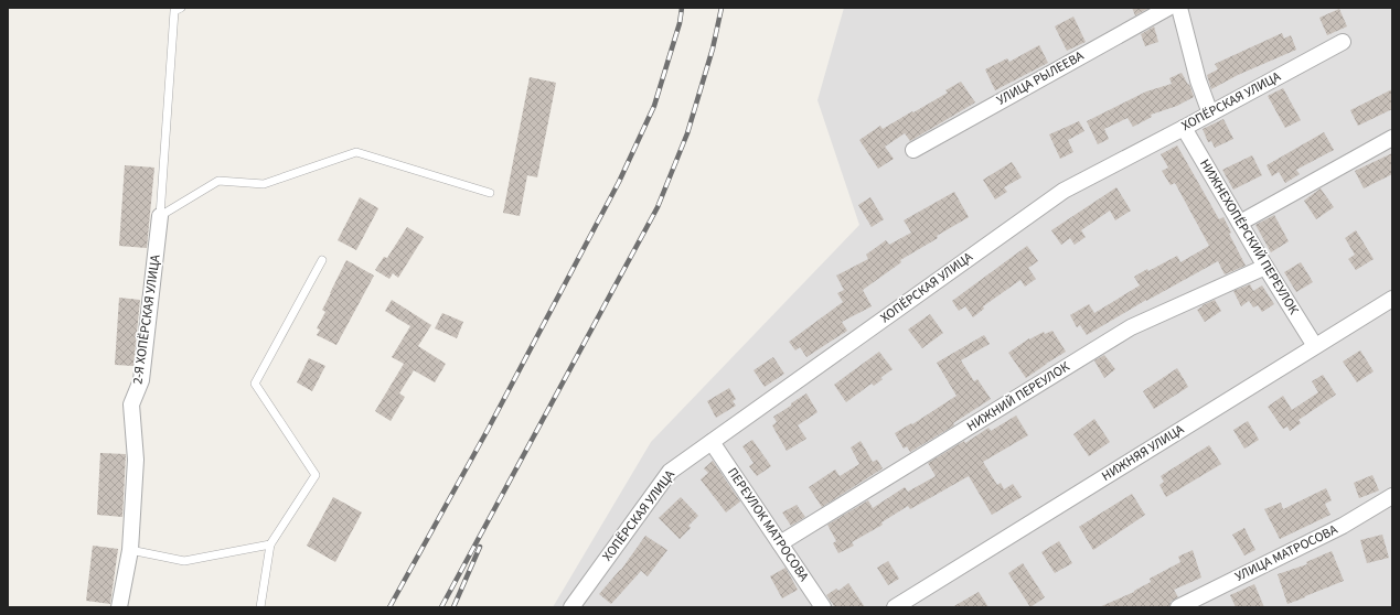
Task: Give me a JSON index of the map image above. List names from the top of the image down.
{
  "streets": {
    "street": [
      "УЛИЦА РЫЛЕЕВА",
      "ХОПЁРСКАЯ УЛИЦА",
      "НИЖНЕХОПЁРСКИЙ ПЕРЕУЛОК",
      "2-Я ХОПЁРСКАЯ УЛИЦА",
      "НИЖНИЙ ПЕРЕУЛОК",
      "НИЖНЯЯ УЛИЦА",
      "ПЕРЕУЛОК МАТРОСОВА",
      "УЛИЦА МАТРОСОВА"
    ]
  },
  "crossings": [
    ["ХОПЁРСКАЯ УЛИЦА", "НИЖНЕХОПЁРСКИЙ ПЕРЕУЛОК"],
    ["ХОПЁРСКАЯ УЛИЦА", "ПЕРЕУЛОК МАТРОСОВА"],
    ["НИЖНЕХОПЁРСКИЙ ПЕРЕУЛОК", "НИЖНИЙ ПЕРЕУЛОК"],
    ["НИЖНЕХОПЁРСКИЙ ПЕРЕУЛОК", "НИЖНЯЯ УЛИЦА"],
    ["НИЖНИЙ ПЕРЕУЛОК", "ПЕРЕУЛОК МАТРОСОВА"]
  ]
}
